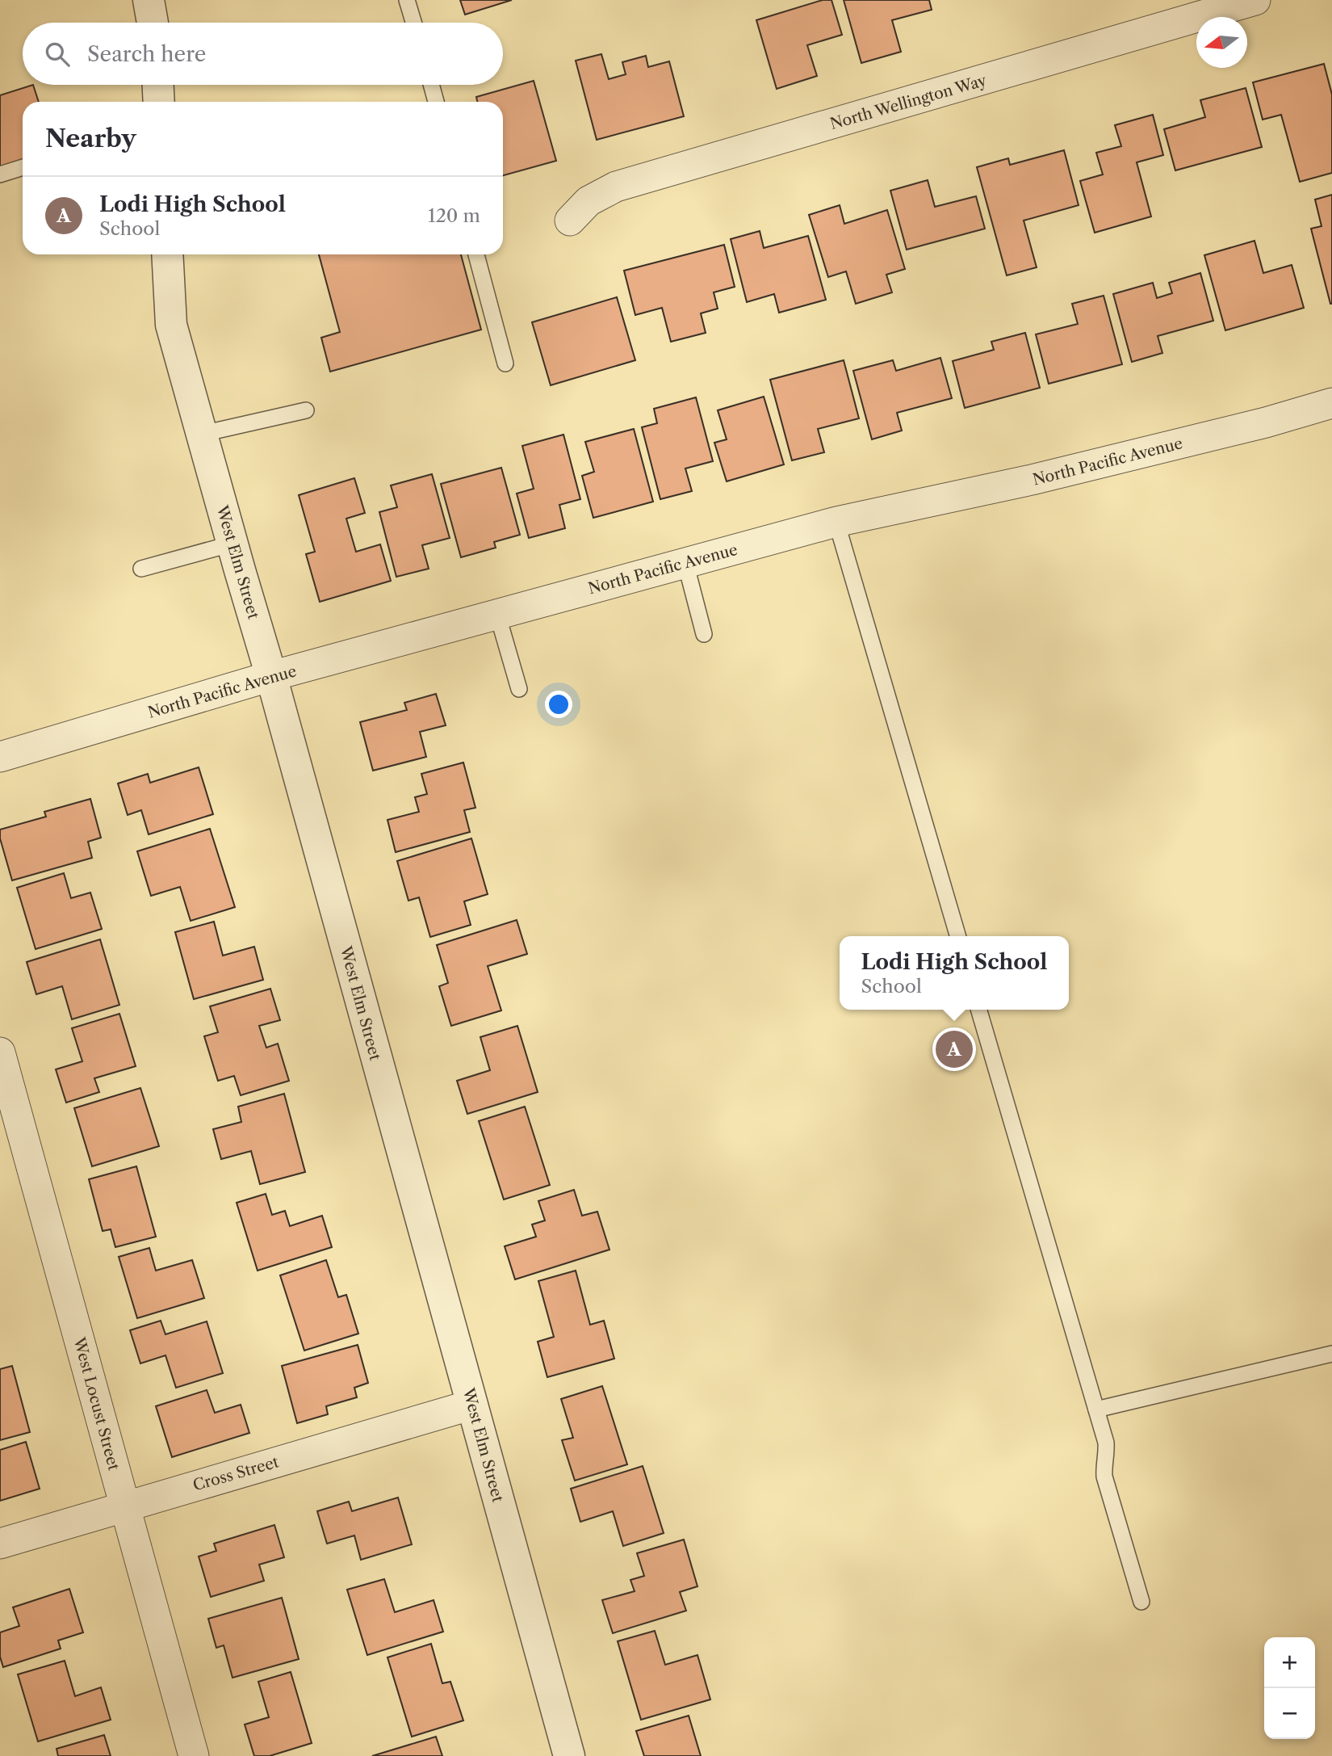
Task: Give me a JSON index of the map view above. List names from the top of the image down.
{
  "streets": {
    "street": [
      "North Wellington Way",
      "North Pacific Avenue",
      "West Elm Street",
      "West Locust Street",
      "Cross Street"
    ]
  },
  "crossings": [
    ["North Pacific Avenue", "West Elm Street"],
    ["West Elm Street", "Cross Street"],
    ["West Locust Street", "Cross Street"]
  ],
  "north": "left",
  "page": {
    "search": "Search here",
    "heading": "Nearby",
    "list": [
      {
        "mark": "A",
        "name": "Lodi High School",
        "note": "School",
        "value": "120 m"
      }
    ],
    "popup": ["Lodi High School", "School"],
    "pins": "A",
    "map_buttons": ["+", "−"]
  }
}
